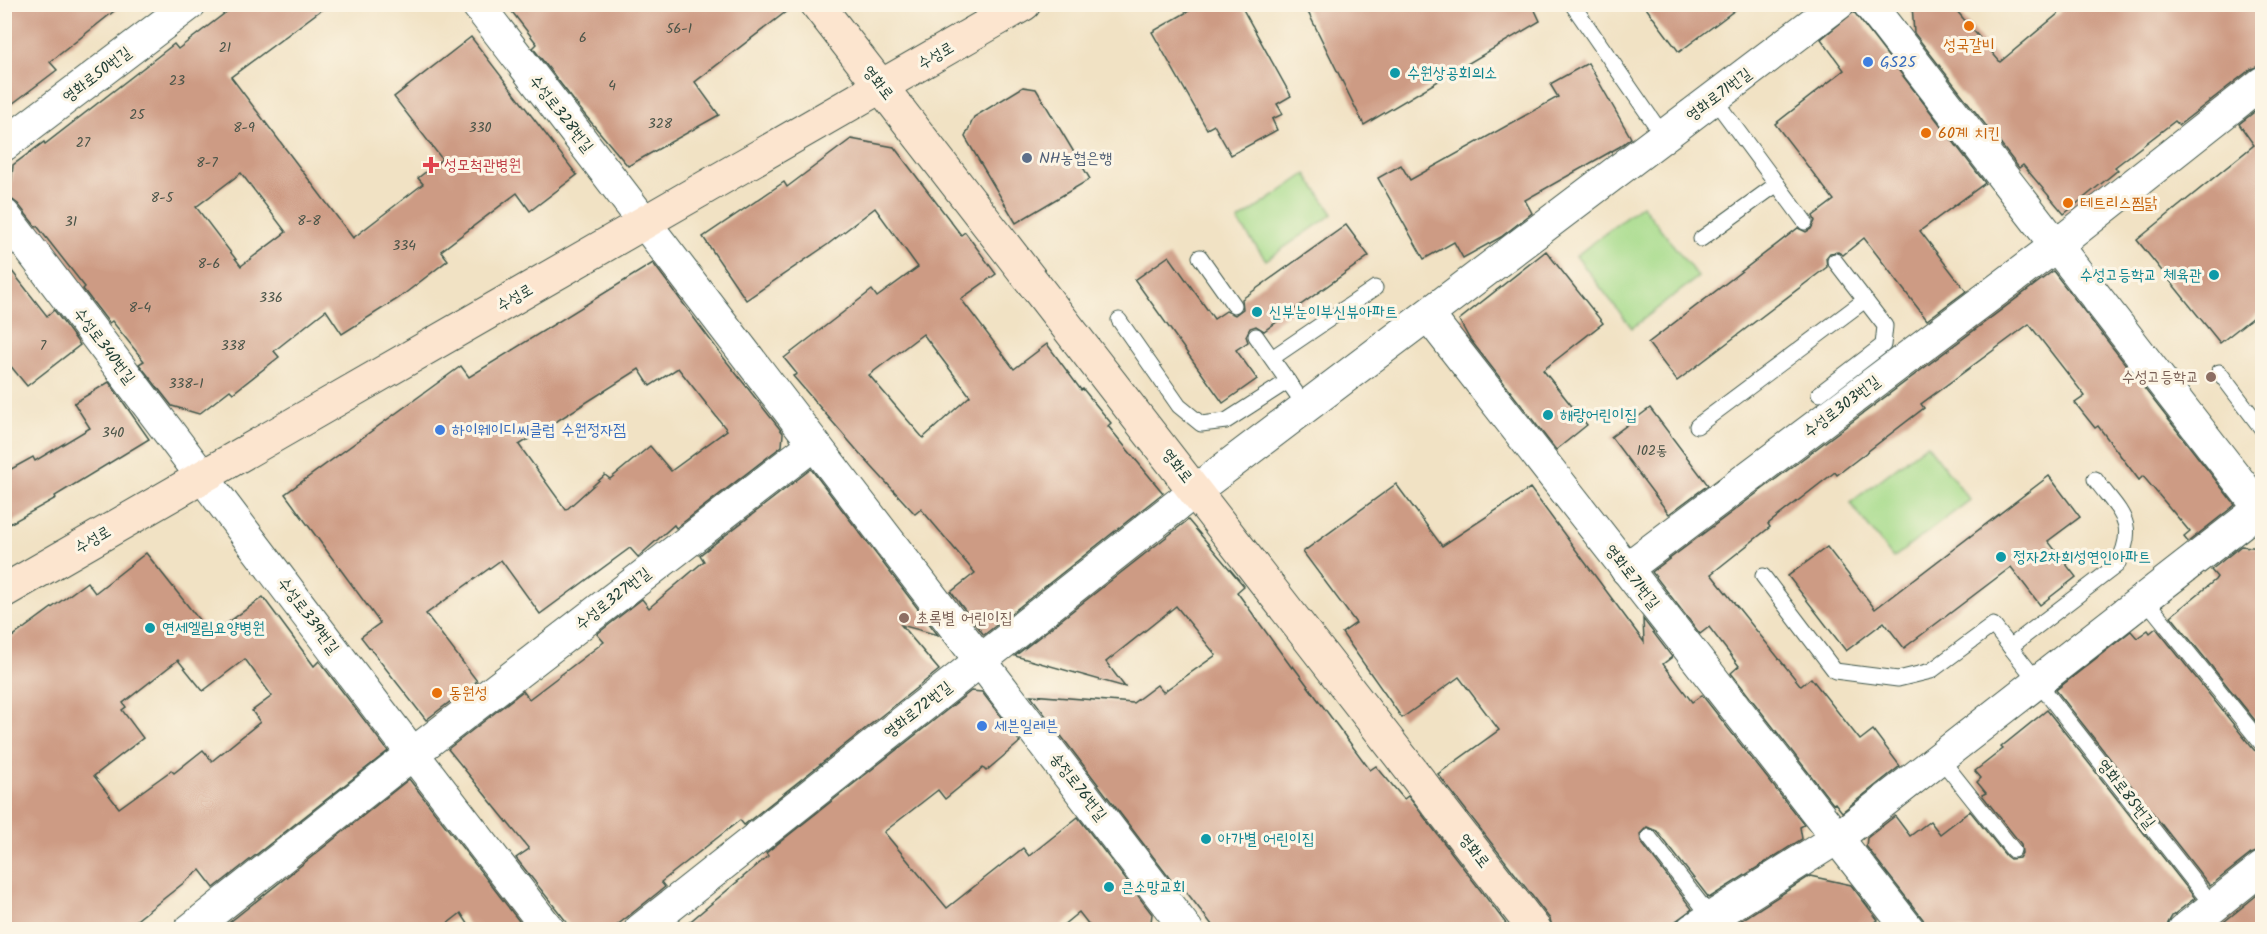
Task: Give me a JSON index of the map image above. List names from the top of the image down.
{
  "streets": {
    "street": [
      "수성로",
      "영화로50번길",
      "영화로",
      "영화로71번길",
      "수성로328번길",
      "수성로340번길",
      "수성로303번길",
      "수성로327번길",
      "수성로339번길",
      "영화로72번길",
      "송정로76번길"
    ],
    "lane": ["영화로85번길"]
  },
  "crossings": [
    ["수성로", "영화로"],
    ["수성로", "수성로328번길"],
    ["수성로", "수성로340번길"],
    ["수성로", "수성로339번길"],
    ["영화로", "영화로71번길"],
    ["영화로", "영화로72번길"],
    ["영화로71번길", "수성로303번길"],
    ["영화로71번길", "영화로72번길"],
    ["수성로340번길", "수성로339번길"],
    ["수성로327번길", "수성로339번길"],
    ["영화로72번길", "송정로76번길"]
  ],
  "places": {
    "other": [
      "성국갈비",
      "GS25",
      "수원상공회의소",
      "60계 치킨",
      "NH농협은행",
      "테트리스찜닭",
      "수성고등학교 체육관",
      "신부눈이부신뷰아파트",
      "수성고등학교",
      "해랑어린이집",
      "하이웨이디씨클럽 수원정자점",
      "정자2차희성연인아파트",
      "초록별 어린이집",
      "연세엘림요양병원",
      "동원성",
      "세븐일레븐",
      "아가별 어린이집",
      "큰소망교회"
    ],
    "health": ["성모척관병원"]
  },
  "house_numbers": [
    "56-1",
    "6",
    "21",
    "23",
    "4",
    "25",
    "328",
    "8-9",
    "330",
    "27",
    "8-7",
    "8-5",
    "8-8",
    "31",
    "334",
    "8-6",
    "336",
    "8-4",
    "7",
    "338",
    "338-1",
    "340",
    "102동"
  ]
}
